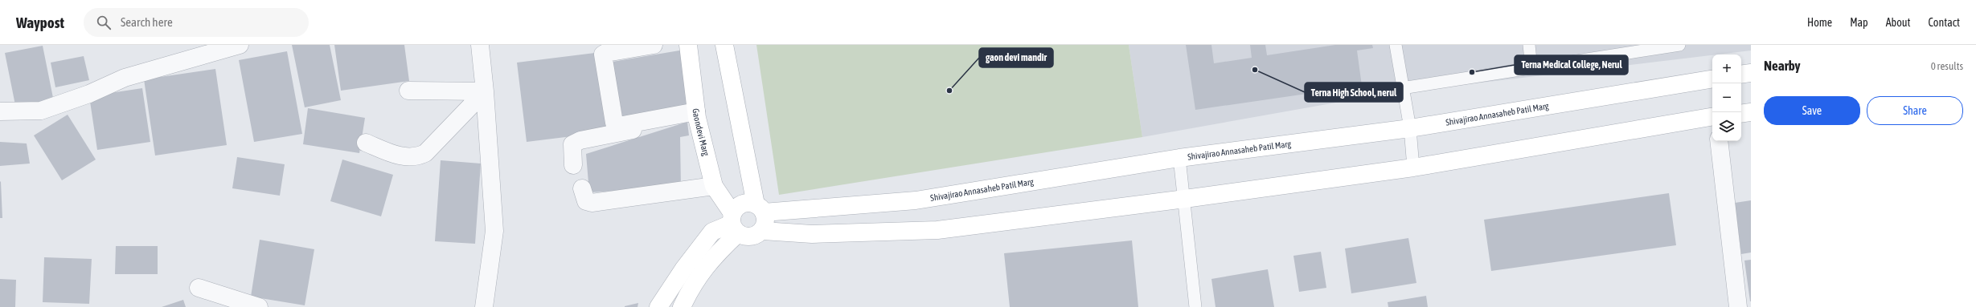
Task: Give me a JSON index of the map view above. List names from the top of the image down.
{
  "streets": {
    "main road": ["Shivajirao Annasaheb Patil Marg", "Gaondevi Marg"]
  },
  "crossings": [
    ["Shivajirao Annasaheb Patil Marg", "Gaondevi Marg"]
  ],
  "places": ["Terna High School, nerul", "Terna Medical College, Nerul", "gaon devi mandir"],
  "page": {
    "header": "Waypost",
    "search": "Search here",
    "nav": [
      "Home",
      "Map",
      "About",
      "Contact"
    ],
    "heading": ["Nearby", "0 results"],
    "map_buttons": ["+", "−"],
    "buttons": ["Save", "Share"]
  }
}
